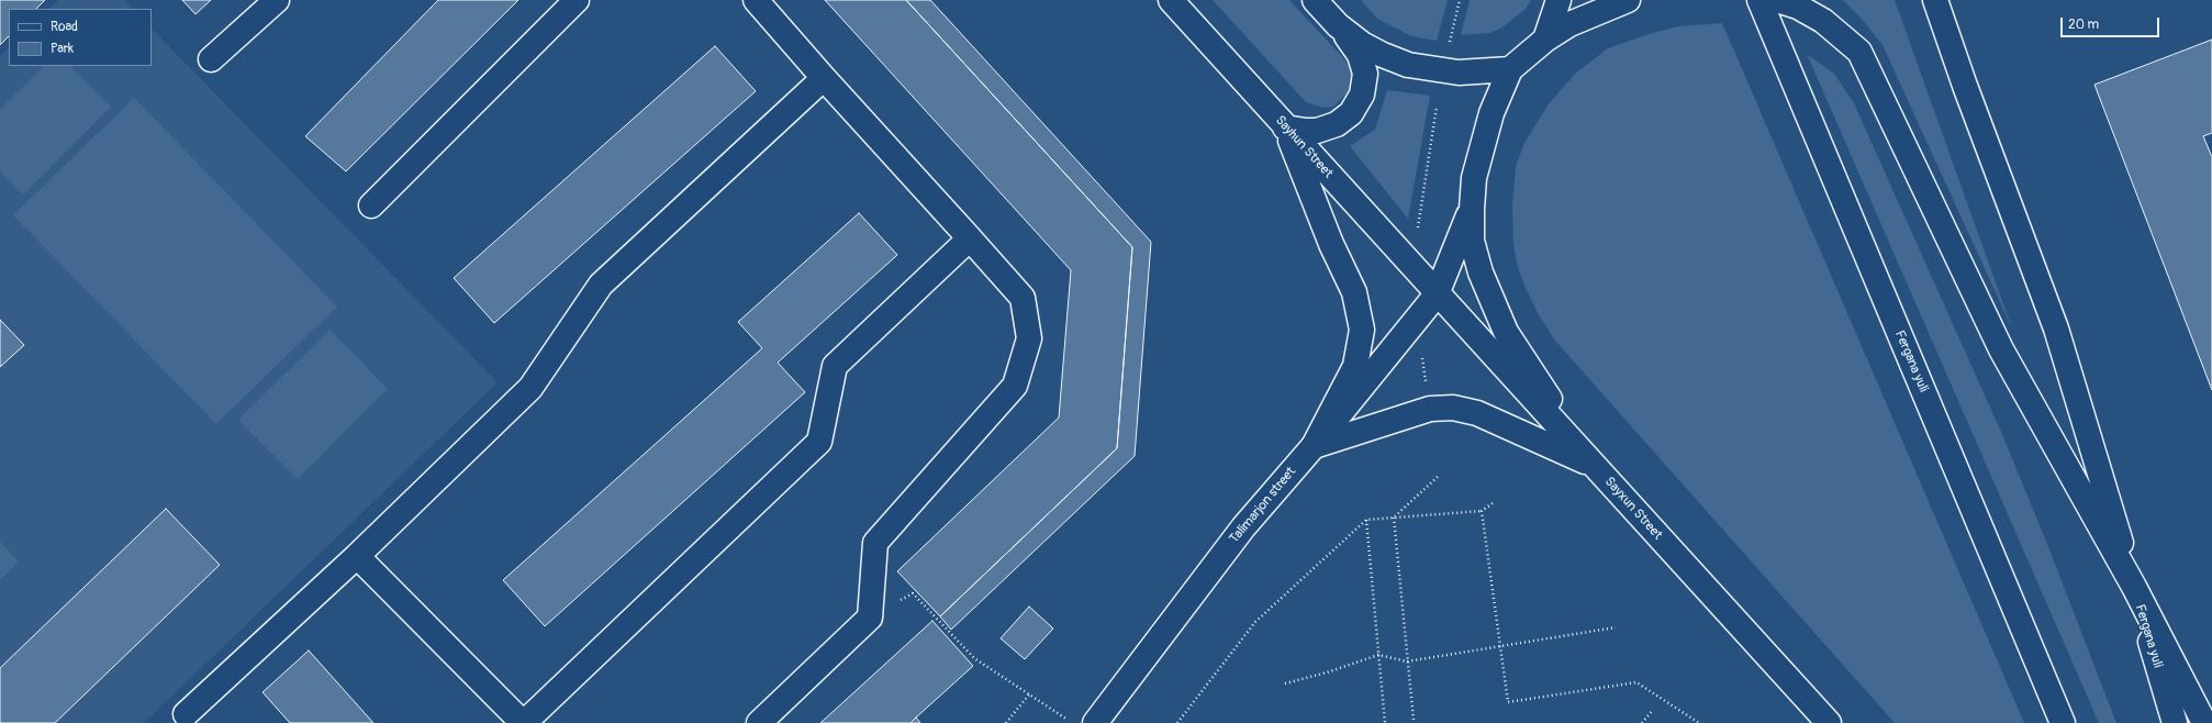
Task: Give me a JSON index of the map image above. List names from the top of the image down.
{
  "streets": {
    "main road": [
      "Sayhun Street",
      "Fergana yuli",
      "Talimarjon street",
      "Sayxun Street"
    ]
  },
  "crossings": [
    ["Sayhun Street", "Talimarjon street"],
    ["Sayhun Street", "Sayxun Street"],
    ["Talimarjon street", "Sayxun Street"]
  ],
  "legend": ["Road", "Park"],
  "scale_bar": "20 m"
}
